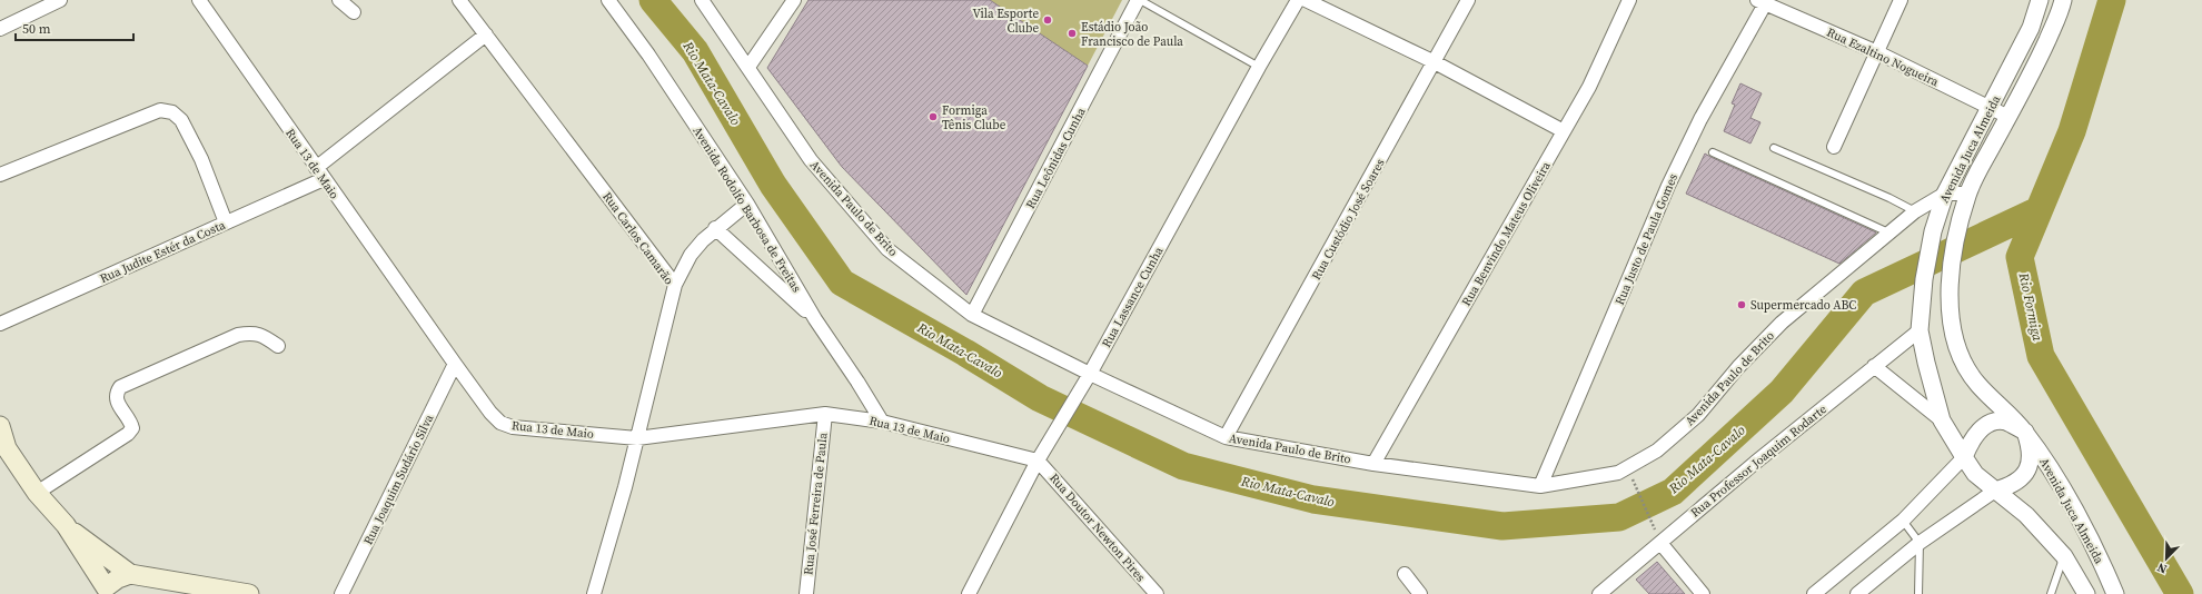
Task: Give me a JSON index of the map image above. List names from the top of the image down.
{
  "streets": {
    "street": [
      "Rua Ezaltino Nogueira",
      "Avenida Juca Almeida",
      "Rua Leônidas Cunha",
      "Rua 13 de Maio",
      "Avenida Paulo de Brito",
      "Avenida Rodolfo Barbosa de Freitas",
      "Rua Custódio José Soares",
      "Rua Benvindo Mateus Oliveira",
      "Rua Carlos Camarão",
      "Rua Justo de Paula Gomes",
      "Rua Judite Estér da Costa",
      "Rua Lassance Cunha",
      "Rua Professor Joaquim Rodarte",
      "Rua Joaquim Sudário Silva",
      "Rua José Ferreira de Paula",
      "Rua Doutor Newton Pires"
    ]
  },
  "crossings": [
    ["Rua Ezaltino Nogueira", "Avenida Juca Almeida"],
    ["Rua Ezaltino Nogueira", "Rua Justo de Paula Gomes"],
    ["Avenida Juca Almeida", "Avenida Paulo de Brito"],
    ["Avenida Juca Almeida", "Rua Professor Joaquim Rodarte"],
    ["Rua Leônidas Cunha", "Avenida Paulo de Brito"],
    ["Rua 13 de Maio", "Avenida Rodolfo Barbosa de Freitas"],
    ["Rua 13 de Maio", "Rua Carlos Camarão"],
    ["Rua 13 de Maio", "Rua Judite Estér da Costa"],
    ["Rua 13 de Maio", "Rua Lassance Cunha"],
    ["Rua 13 de Maio", "Rua Joaquim Sudário Silva"],
    ["Rua 13 de Maio", "Rua José Ferreira de Paula"],
    ["Rua 13 de Maio", "Rua Doutor Newton Pires"],
    ["Avenida Paulo de Brito", "Rua Custódio José Soares"],
    ["Avenida Paulo de Brito", "Rua Benvindo Mateus Oliveira"],
    ["Avenida Paulo de Brito", "Rua Justo de Paula Gomes"],
    ["Avenida Paulo de Brito", "Rua Lassance Cunha"],
    ["Rua Carlos Camarão", "Rua Judite Estér da Costa"],
    ["Rua Lassance Cunha", "Rua Doutor Newton Pires"]
  ],
  "water": ["Rio Mata-Cavalo", "Rio Formiga"],
  "places": [
    "Vila Esporte Clube",
    "Estádio João Francisco de Paula",
    "Formiga Tênis Clube",
    "Supermercado ABC"
  ],
  "scale_bar": "50 m",
  "north": "bottom left"
}
